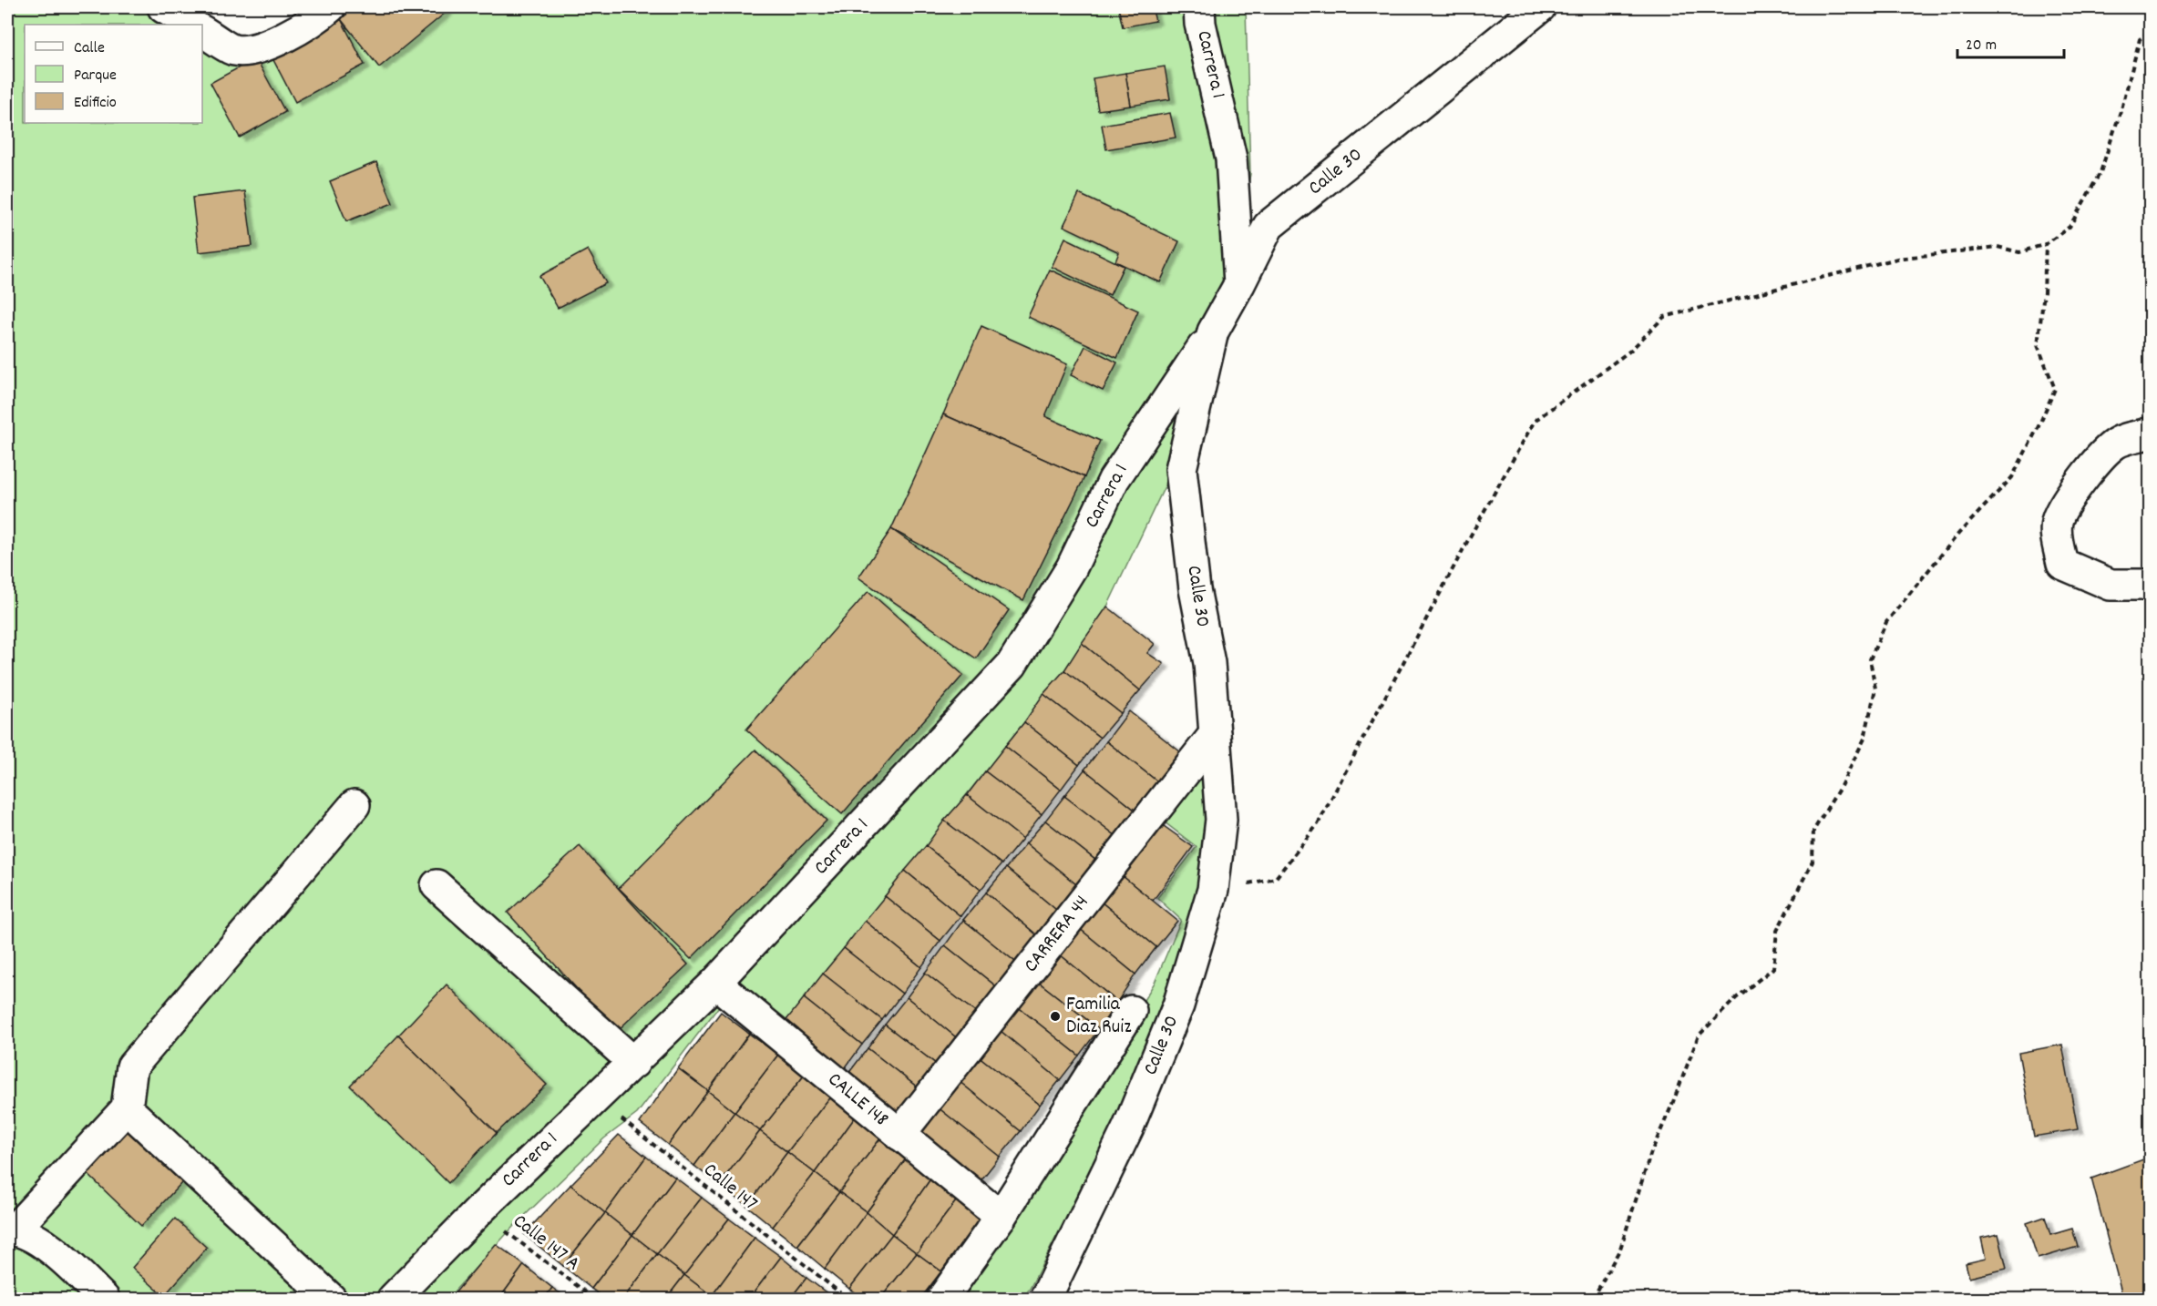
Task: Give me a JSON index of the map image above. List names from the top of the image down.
{
  "streets": {
    "street": [
      "Carrera 1",
      "Calle 30",
      "CARRERA 44",
      "CALLE 148"
    ],
    "path": ["Calle 147", "Calle 147 A"]
  },
  "crossings": [
    ["Carrera 1", "Calle 30"],
    ["Carrera 1", "CALLE 148"],
    ["Carrera 1", "Calle 147"],
    ["Carrera 1", "Calle 147 A"],
    ["Calle 30", "CARRERA 44"],
    ["CARRERA 44", "CALLE 148"]
  ],
  "places": ["Familia Diaz Ruiz"],
  "legend": ["Calle", "Parque", "Edificio"],
  "scale_bar": "20 m"
}
